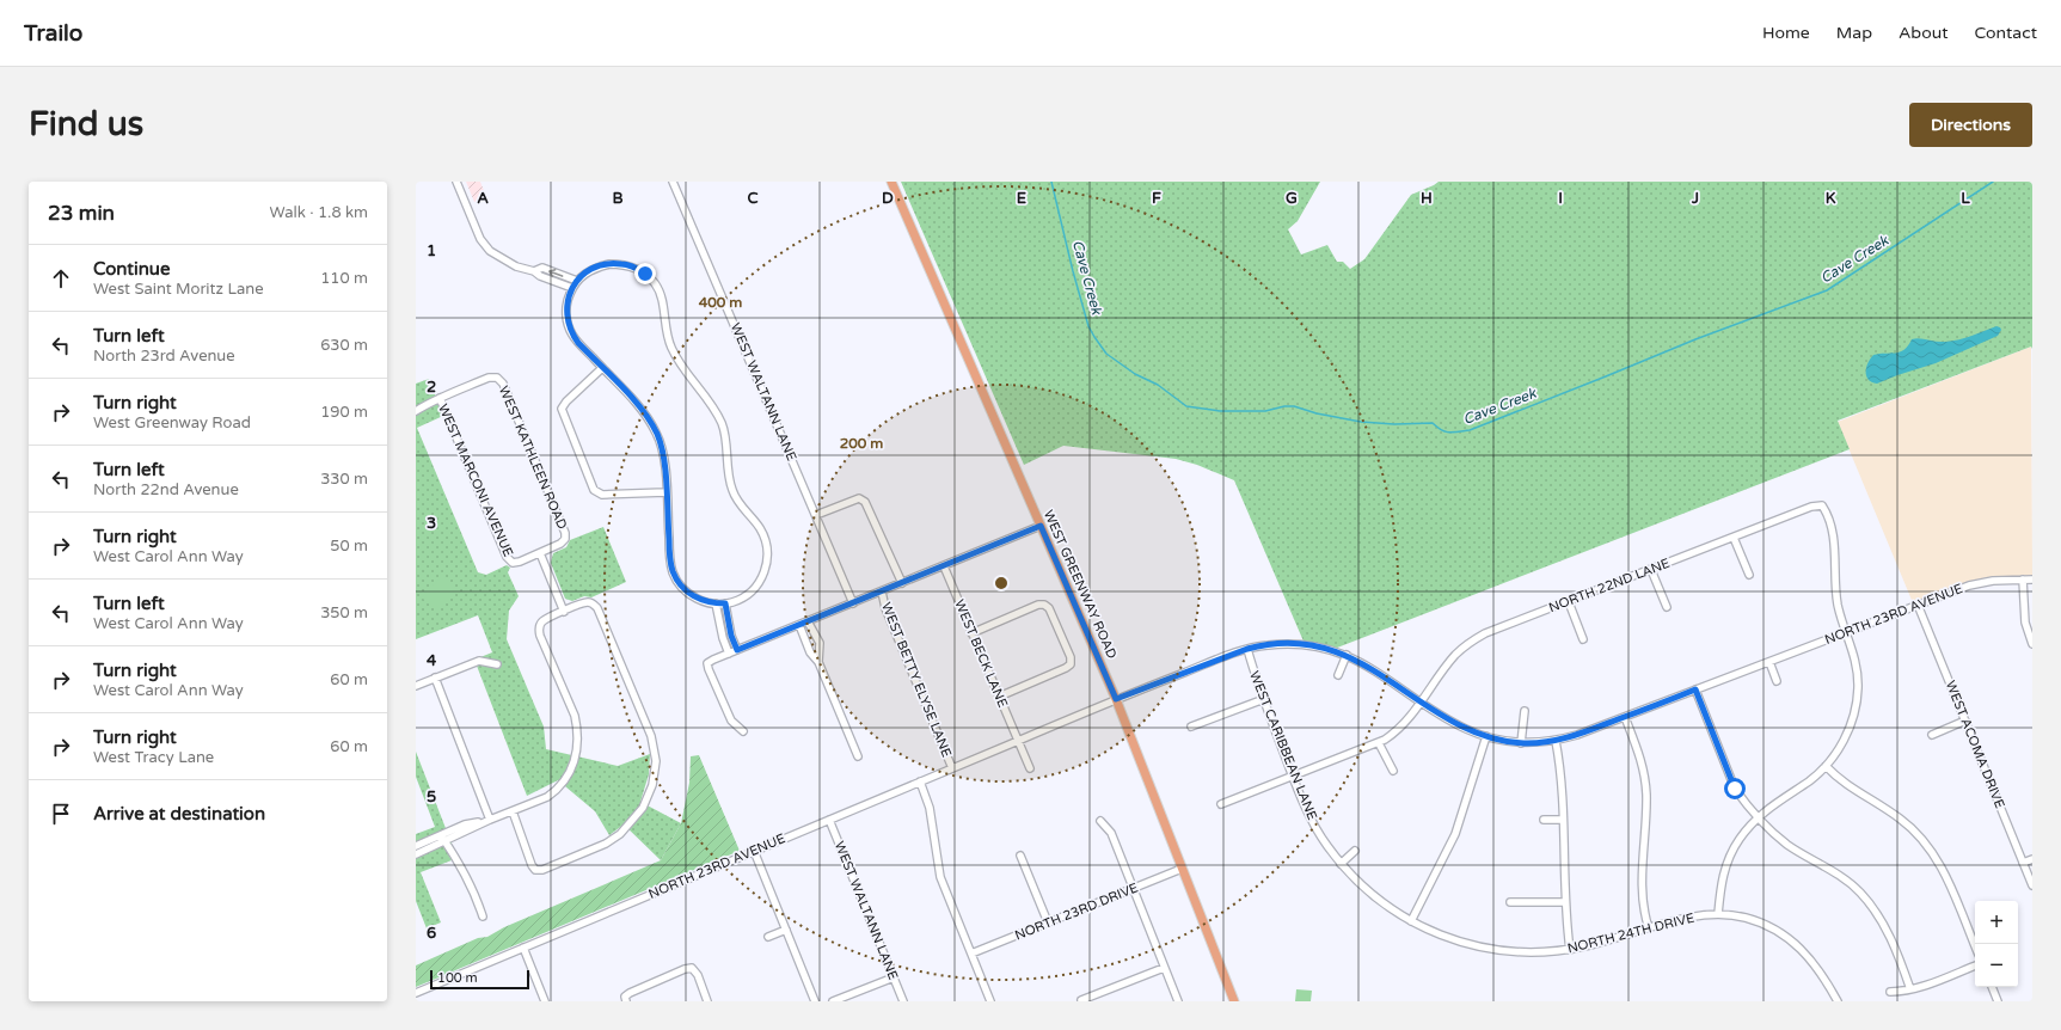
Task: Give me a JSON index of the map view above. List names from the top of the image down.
{
  "streets": {
    "main road": ["WEST GREENWAY ROAD"],
    "street": [
      "WEST WALTANN LANE",
      "WEST KATHLEEN ROAD",
      "WEST MARCONI AVENUE",
      "NORTH 22ND LANE",
      "NORTH 23RD AVENUE",
      "WEST BECK LANE",
      "WEST BETTY ELYSE LANE",
      "WEST ACOMA DRIVE",
      "WEST CARIBBEAN LANE",
      "NORTH 23RD DRIVE",
      "NORTH 24TH DRIVE"
    ]
  },
  "crossings": [
    ["WEST WALTANN LANE", "NORTH 23RD AVENUE"],
    ["WEST WALTANN LANE", "WEST BETTY ELYSE LANE"],
    ["WEST KATHLEEN ROAD", "WEST MARCONI AVENUE"],
    ["WEST GREENWAY ROAD", "NORTH 23RD AVENUE"],
    ["WEST GREENWAY ROAD", "NORTH 23RD DRIVE"],
    ["NORTH 22ND LANE", "NORTH 23RD AVENUE"],
    ["NORTH 22ND LANE", "WEST CARIBBEAN LANE"],
    ["NORTH 23RD AVENUE", "WEST BECK LANE"],
    ["NORTH 23RD AVENUE", "WEST BETTY ELYSE LANE"],
    ["NORTH 23RD AVENUE", "WEST ACOMA DRIVE"],
    ["NORTH 23RD AVENUE", "WEST CARIBBEAN LANE"],
    ["WEST CARIBBEAN LANE", "NORTH 24TH DRIVE"]
  ],
  "water": ["Cave Creek"],
  "scale_bar": "100 m",
  "page": {
    "header": "Trailo",
    "nav": [
      "Home",
      "Map",
      "About",
      "Contact"
    ],
    "buttons": "Directions",
    "title": "Find us",
    "heading": ["23 min", "Walk · 1.8 km"],
    "list": [
      ["Continue", "West Saint Moritz Lane", "110 m"],
      ["Turn left", "North 23rd Avenue", "630 m"],
      ["Turn right", "West Greenway Road", "190 m"],
      ["Turn left", "North 22nd Avenue", "330 m"],
      ["Turn right", "West Carol Ann Way", "50 m"],
      ["Turn left", "West Carol Ann Way", "350 m"],
      ["Turn right", "West Carol Ann Way", "60 m"],
      ["Turn right", "West Tracy Lane", "60 m"],
      "Arrive at destination"
    ],
    "map_buttons": ["+", "−"],
    "scale": "100 m"
  },
  "grid": {
    "columns": [
      "A",
      "B",
      "C",
      "D",
      "E",
      "F",
      "G",
      "H",
      "I",
      "J",
      "K",
      "L"
    ],
    "rows": [
      "1",
      "2",
      "3",
      "4",
      "5",
      "6"
    ]
  },
  "rings": ["400 m", "200 m"]
}
